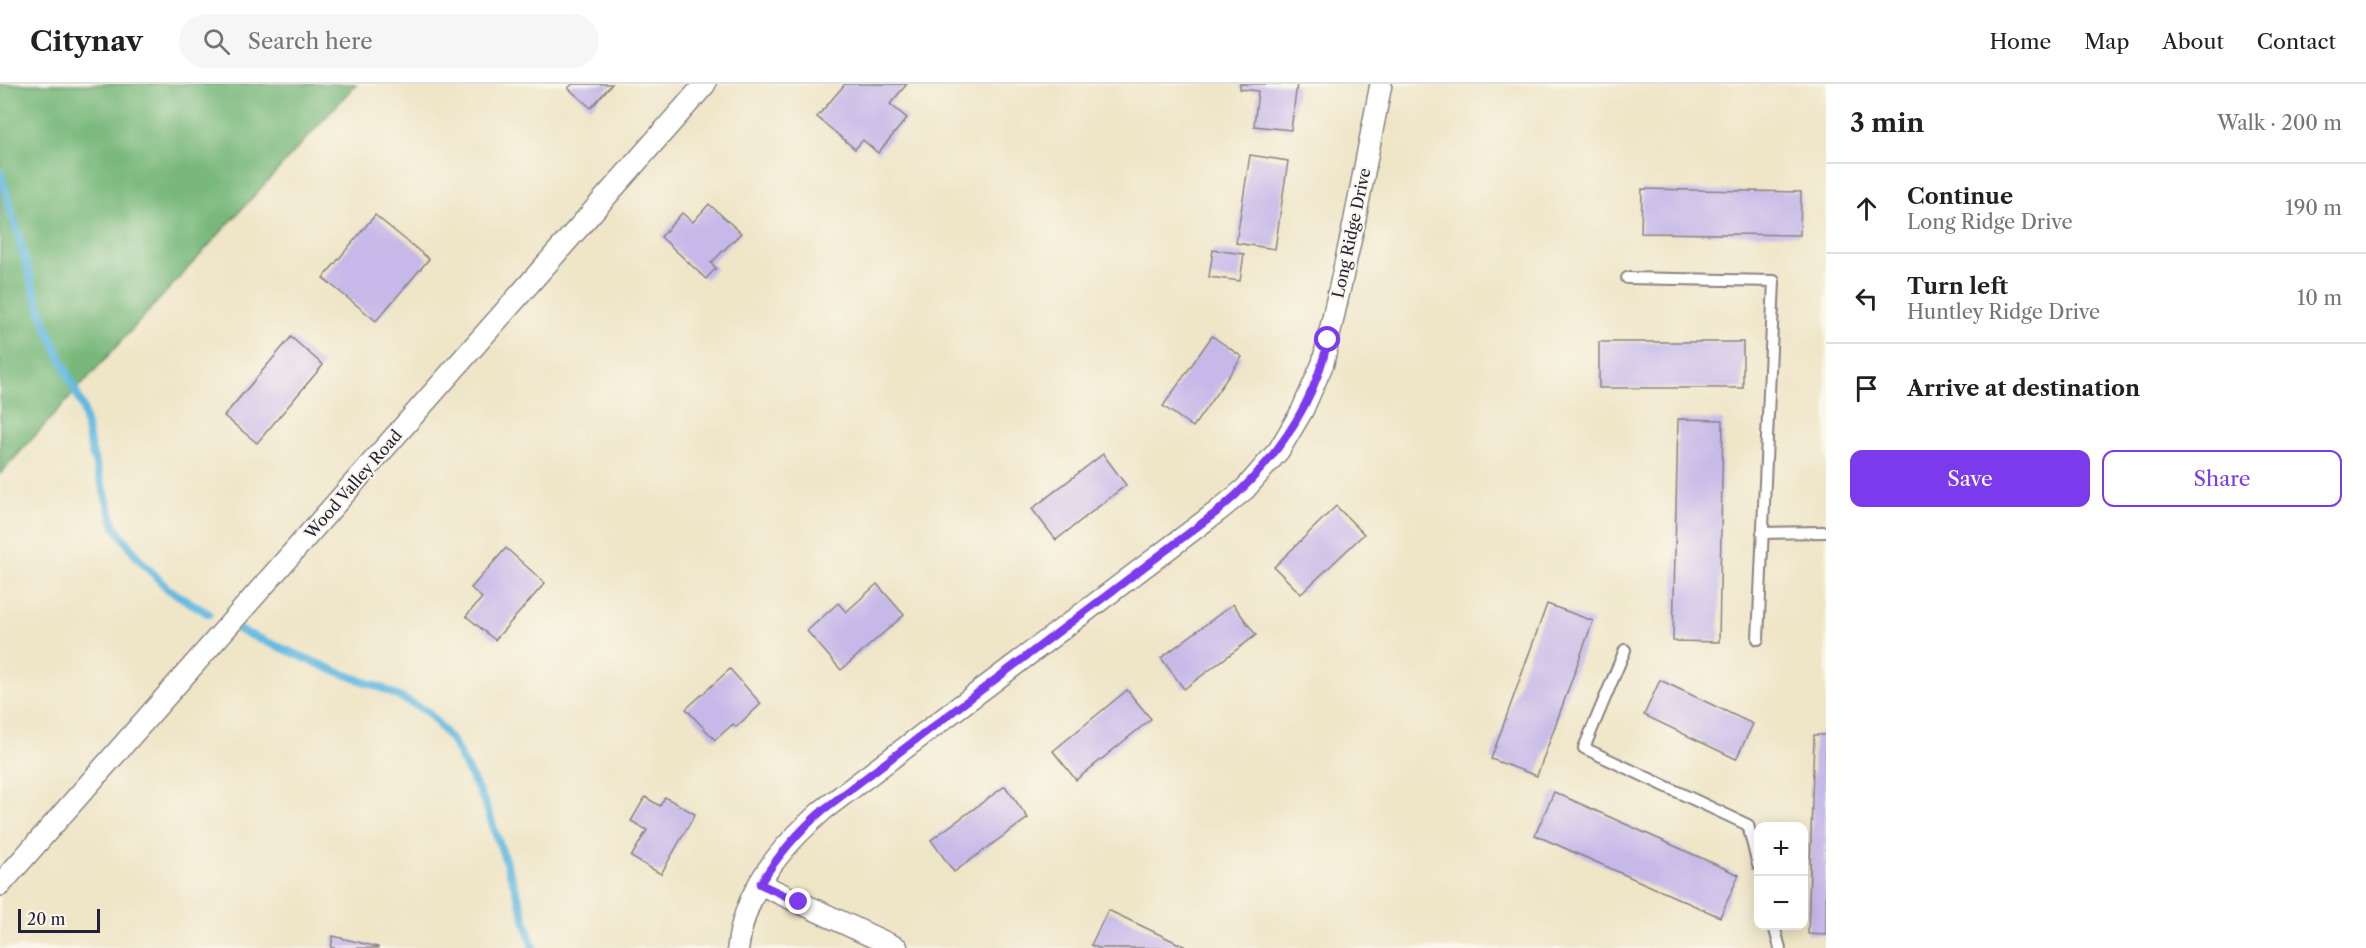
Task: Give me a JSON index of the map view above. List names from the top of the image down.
{
  "streets": {
    "street": ["Long Ridge Drive", "Wood Valley Road"]
  },
  "scale_bar": "20 m",
  "page": {
    "header": "Citynav",
    "search": "Search here",
    "nav": [
      "Home",
      "Map",
      "About",
      "Contact"
    ],
    "heading": ["3 min", "Walk · 200 m"],
    "list": [
      ["Continue", "Long Ridge Drive", "190 m"],
      ["Turn left", "Huntley Ridge Drive", "10 m"],
      "Arrive at destination"
    ],
    "buttons": ["Save", "Share"],
    "map_buttons": ["+", "−"],
    "scale": "20 m"
  }
}
